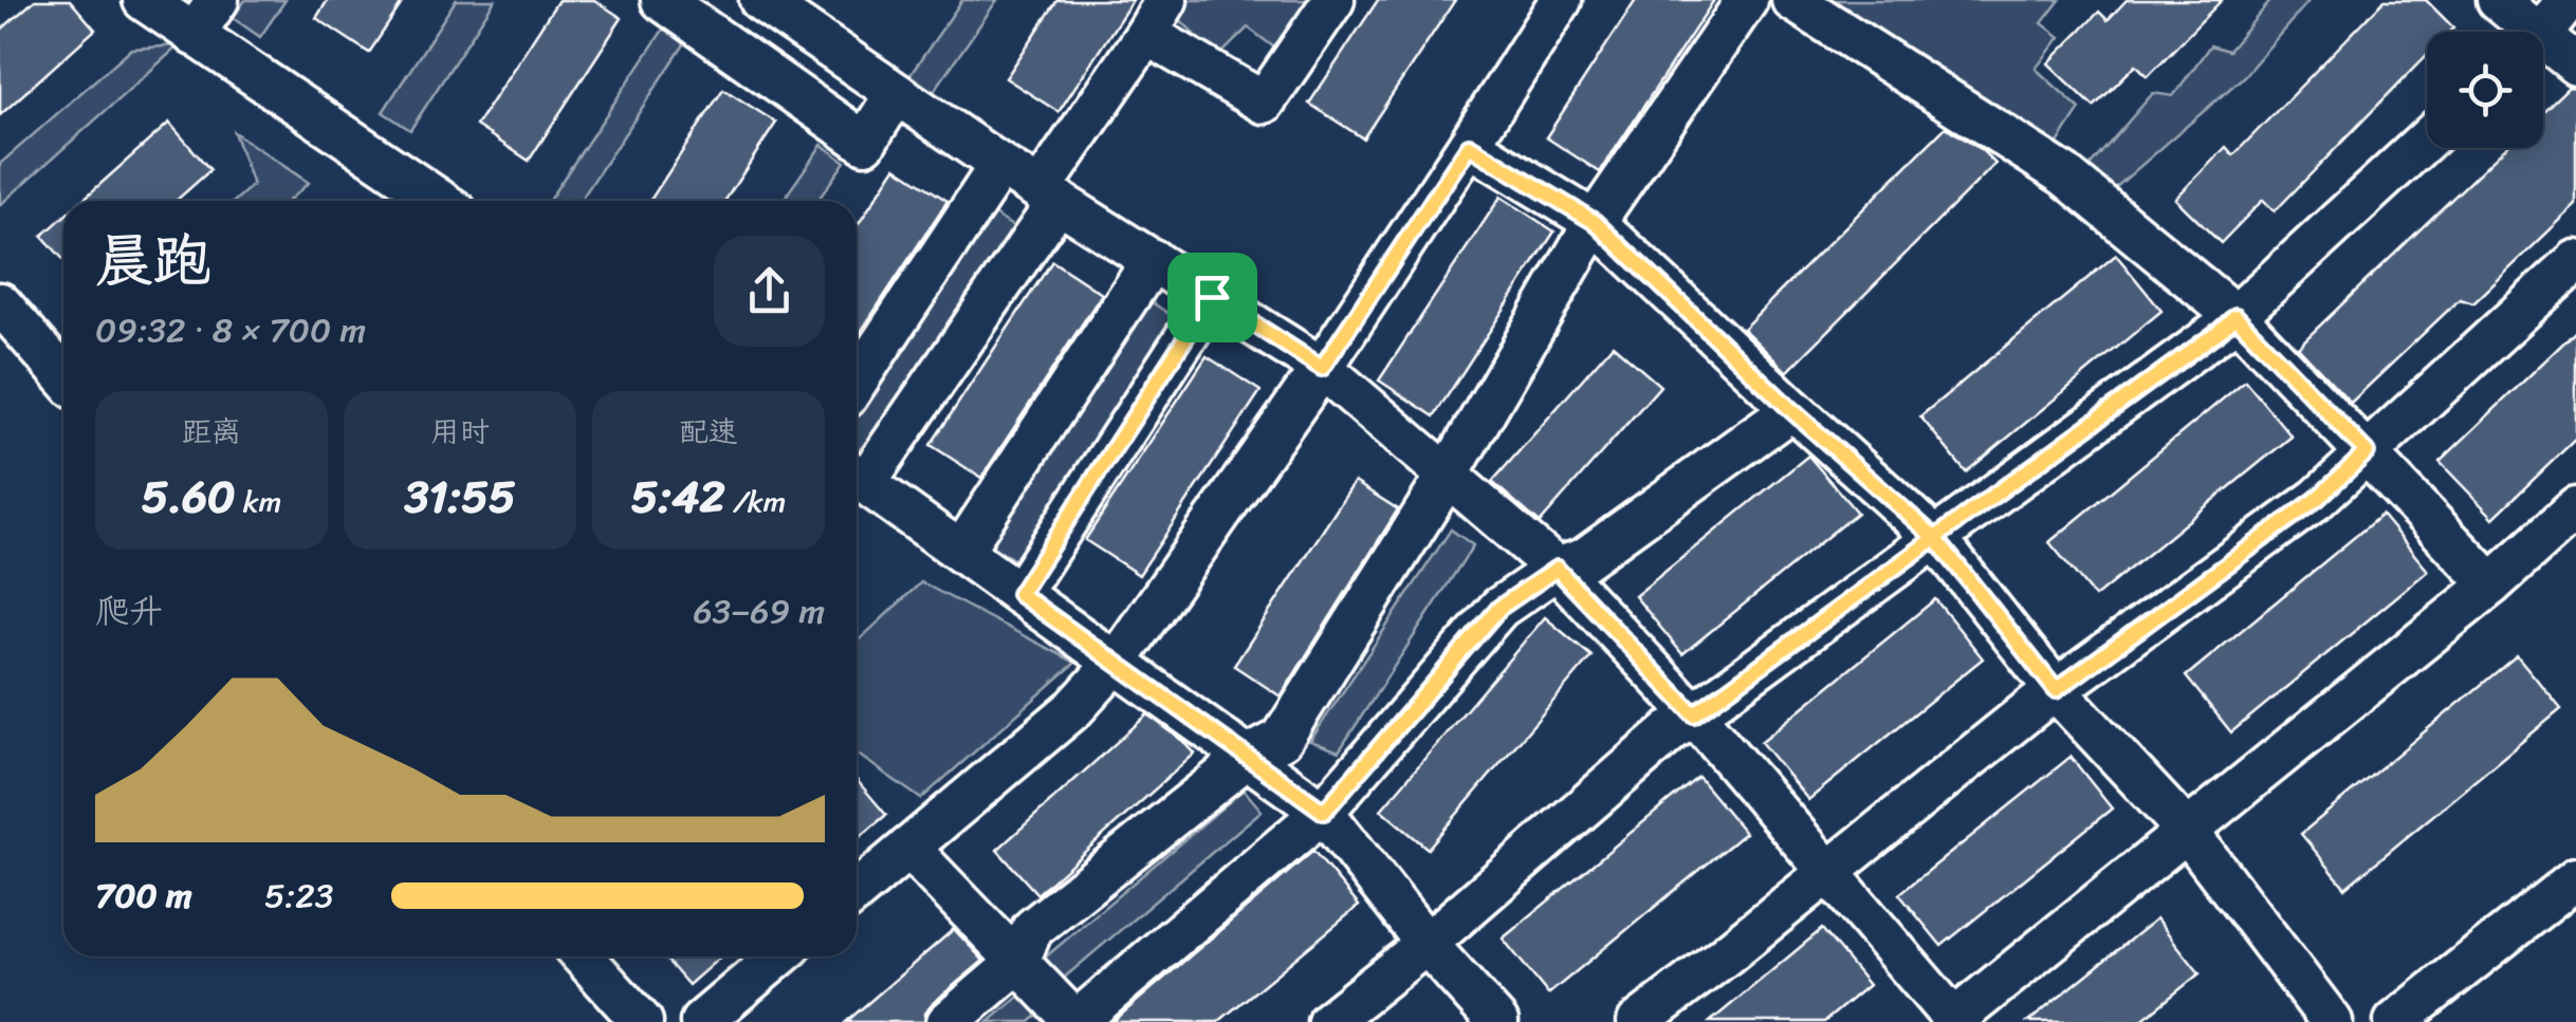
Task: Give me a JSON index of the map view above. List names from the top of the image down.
{
  "page": {
    "heading": ["晨跑", "09:32 · 8 × 700 m"],
    "stats": [
      ["距离", "5.60 km"],
      ["用时", "31:55"],
      ["配速", "5:42 /km"]
    ],
    "chart": ["爬升", "63–69 m"],
    "list": [
      {
        "name": "700 m",
        "note": "5:23"
      }
    ]
  }
}
